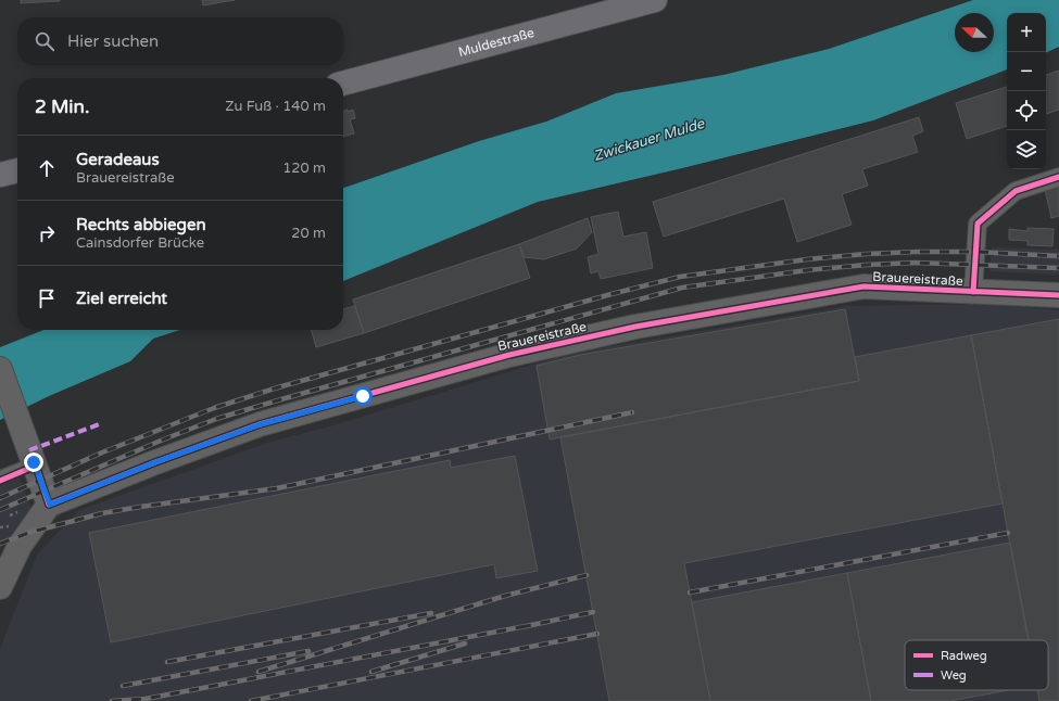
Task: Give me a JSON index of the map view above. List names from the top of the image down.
{
  "streets": {
    "main road": ["Muldestraße"],
    "street": ["Brauereistraße"]
  },
  "water": ["Zwickauer Mulde"],
  "legend": ["Radweg", "Weg"],
  "north": "left",
  "page": {
    "map_buttons": ["+", "−"],
    "search": "Hier suchen",
    "heading": ["2 Min.", "Zu Fuß · 140 m"],
    "list": [
      ["Geradeaus", "Brauereistraße", "120 m"],
      ["Rechts abbiegen", "Cainsdorfer Brücke", "20 m"],
      "Ziel erreicht"
    ]
  }
}
